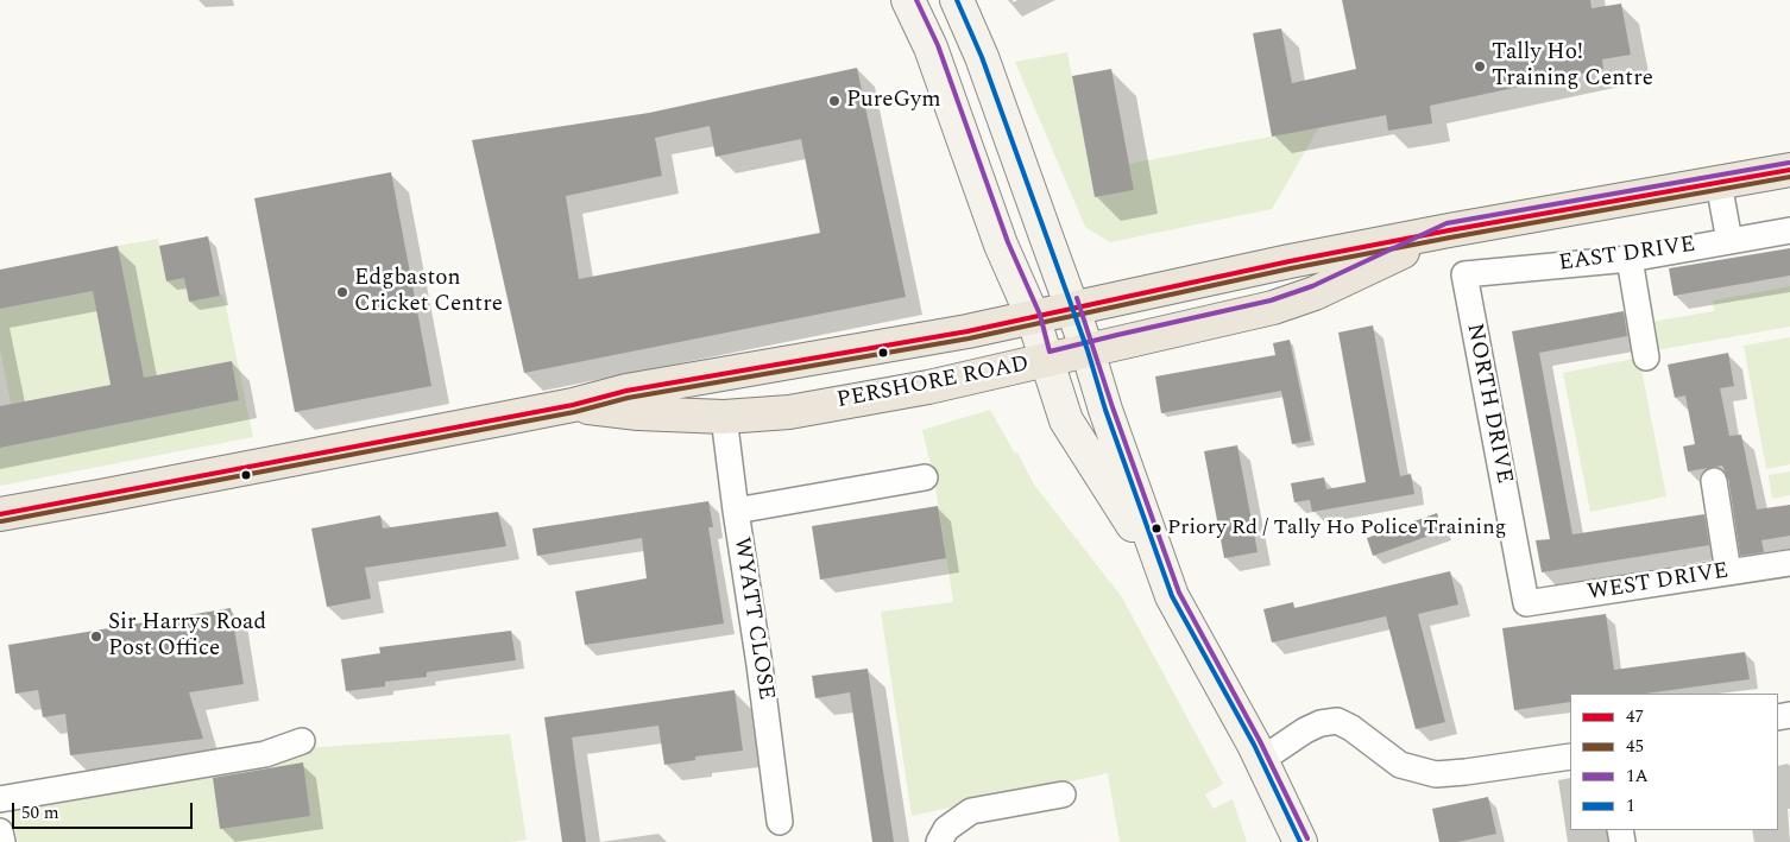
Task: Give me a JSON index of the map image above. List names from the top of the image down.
{
  "streets": {
    "main road": ["PERSHORE ROAD"],
    "street": [
      "EAST DRIVE",
      "NORTH DRIVE",
      "WEST DRIVE",
      "WYATT CLOSE"
    ]
  },
  "crossings": [
    ["EAST DRIVE", "NORTH DRIVE"],
    ["PERSHORE ROAD", "WYATT CLOSE"],
    ["NORTH DRIVE", "WEST DRIVE"]
  ],
  "places": [
    "Tally Ho! Training Centre",
    "PureGym",
    "Edgbaston Cricket Centre",
    "Priory Rd / Tally Ho Police Training",
    "Sir Harrys Road Post Office"
  ],
  "lines": [
    "transit line 1A",
    "transit line 1",
    "transit line 47",
    "transit line 45"
  ],
  "legend": [
    "47",
    "45",
    "1A",
    "1"
  ],
  "scale_bar": "50 m"
}
